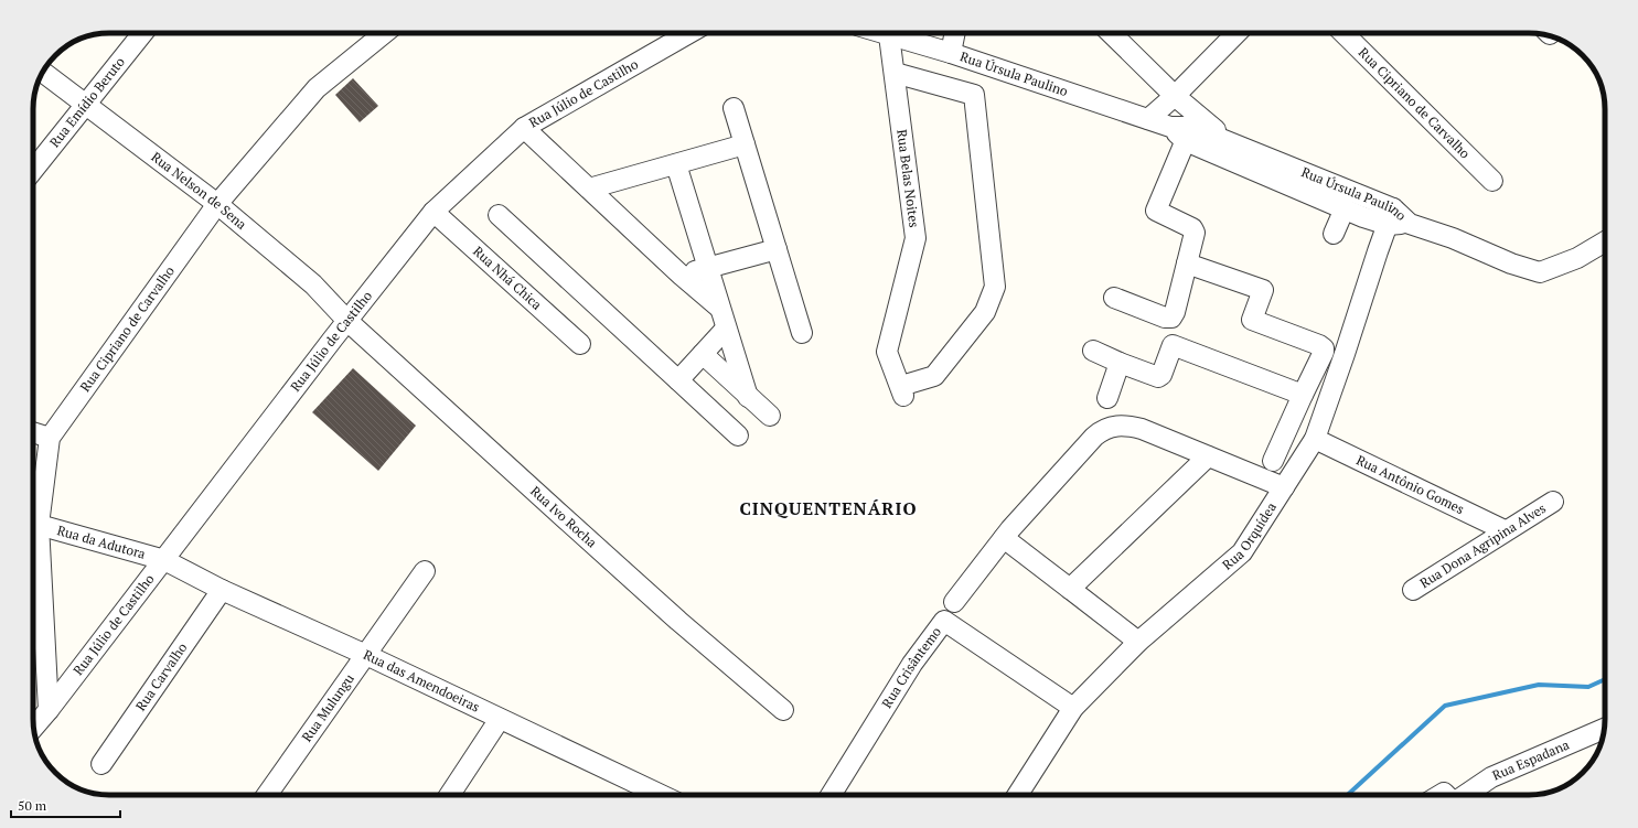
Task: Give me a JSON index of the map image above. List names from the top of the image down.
{
  "streets": {
    "street": [
      "Rua Úrsula Paulino",
      "Rua Júlio de Castilho",
      "Rua Emídio Beruto",
      "Rua Cipriano de Carvalho",
      "Rua Belas Noites",
      "Rua Nelson de Sena",
      "Rua Nhá Chica",
      "Rua Antônio Gomes",
      "Rua Ivo Rocha",
      "Rua Orquídea",
      "Rua da Adutora",
      "Rua Dona Agripina Alves",
      "Rua Crisântemo",
      "Rua Carvalho",
      "Rua das Amendoeiras",
      "Rua Mulungu",
      "Rua Espadana"
    ]
  },
  "crossings": [
    ["Rua Úrsula Paulino", "Rua Belas Noites"],
    ["Rua Úrsula Paulino", "Rua Orquídea"],
    ["Rua Júlio de Castilho", "Rua Cipriano de Carvalho"],
    ["Rua Júlio de Castilho", "Rua Nelson de Sena"],
    ["Rua Júlio de Castilho", "Rua Nhá Chica"],
    ["Rua Júlio de Castilho", "Rua Ivo Rocha"],
    ["Rua Júlio de Castilho", "Rua da Adutora"],
    ["Rua Júlio de Castilho", "Rua das Amendoeiras"],
    ["Rua Emídio Beruto", "Rua Nelson de Sena"],
    ["Rua Cipriano de Carvalho", "Rua Nelson de Sena"],
    ["Rua Cipriano de Carvalho", "Rua da Adutora"],
    ["Rua Nelson de Sena", "Rua Ivo Rocha"],
    ["Rua Antônio Gomes", "Rua Orquídea"],
    ["Rua Antônio Gomes", "Rua Dona Agripina Alves"],
    ["Rua Orquídea", "Rua Crisântemo"],
    ["Rua da Adutora", "Rua das Amendoeiras"],
    ["Rua Carvalho", "Rua das Amendoeiras"],
    ["Rua das Amendoeiras", "Rua Mulungu"]
  ],
  "districts": ["CINQUENTENÁRIO"],
  "scale_bar": "50 m"
}
